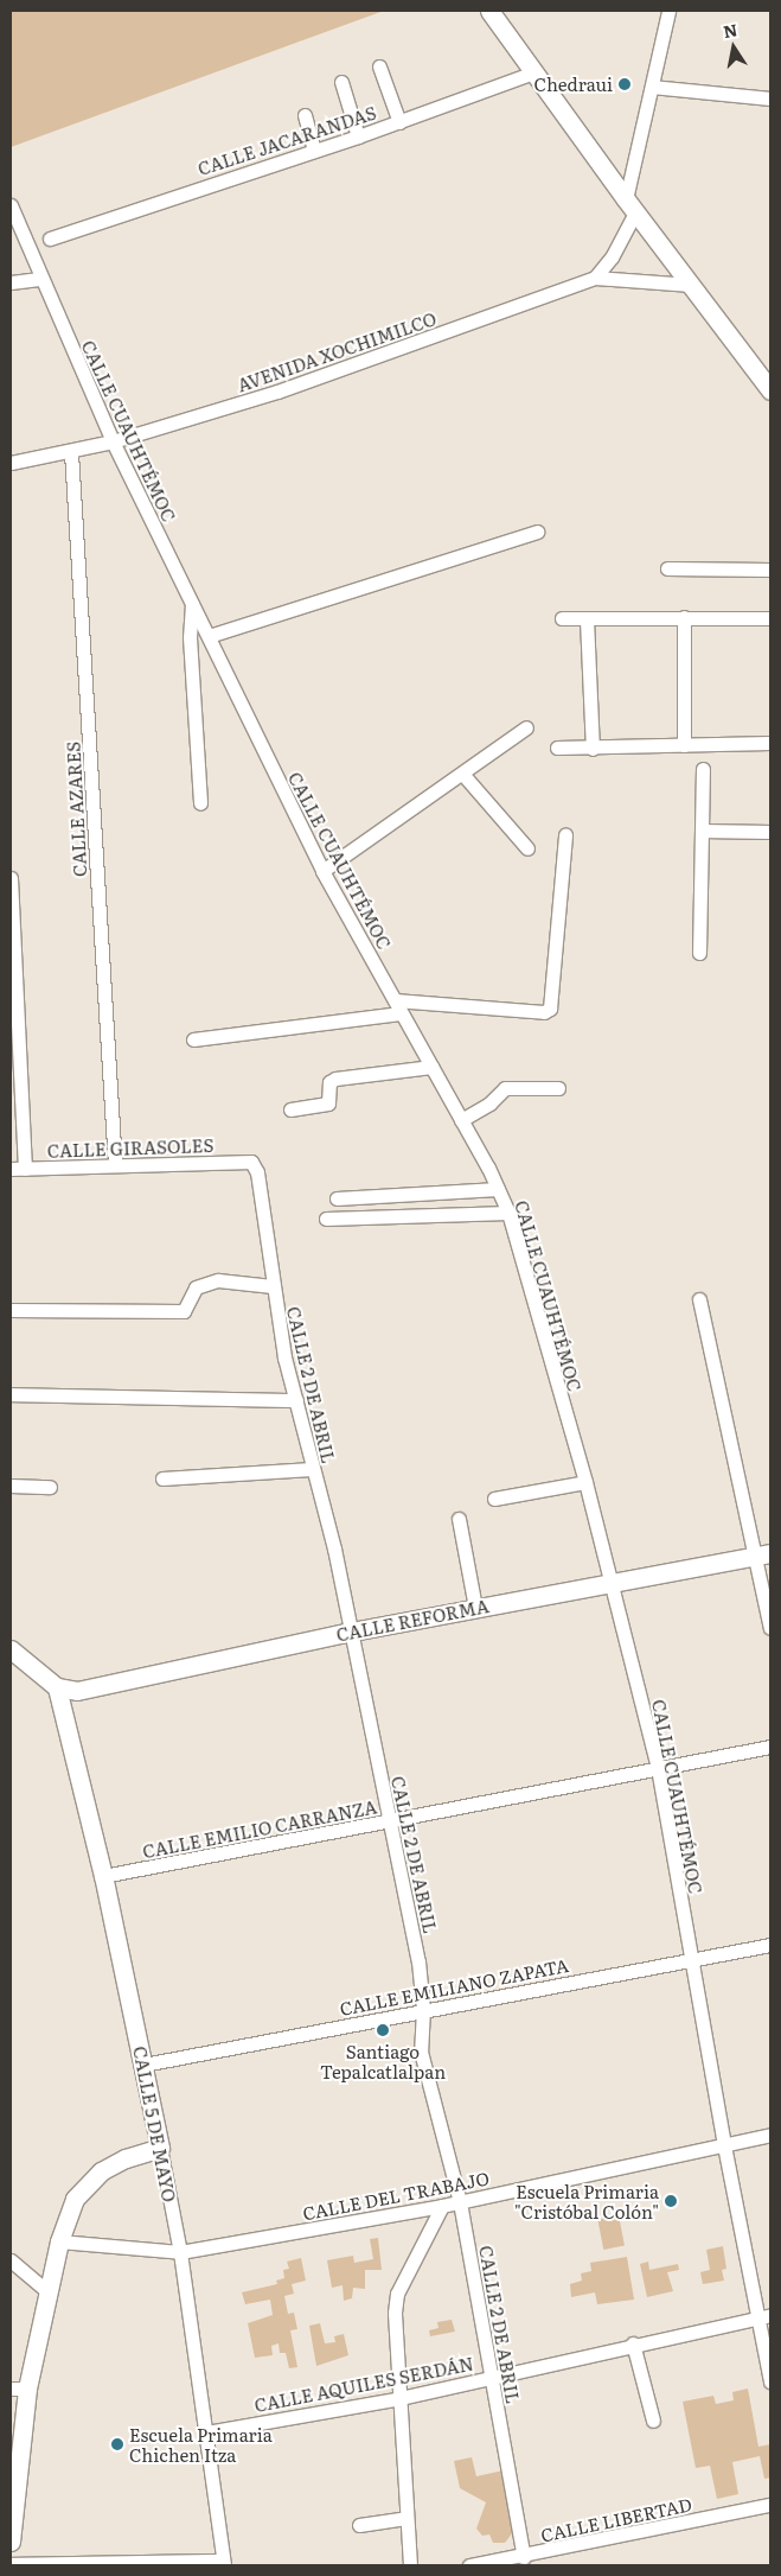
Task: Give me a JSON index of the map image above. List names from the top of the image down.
{
  "streets": {
    "street": [
      "CALLE JACARANDAS",
      "AVENIDA XOCHIMILCO",
      "CALLE CUAUHTÉMOC",
      "CALLE AZARES",
      "CALLE GIRASOLES",
      "CALLE 2 DE ABRIL",
      "CALLE REFORMA",
      "CALLE EMILIO CARRANZA",
      "CALLE EMILIANO ZAPATA",
      "CALLE 5 DE MAYO",
      "CALLE DEL TRABAJO",
      "CALLE AQUILES SERDÁN",
      "CALLE LIBERTAD"
    ]
  },
  "crossings": [
    ["AVENIDA XOCHIMILCO", "CALLE CUAUHTÉMOC"],
    ["AVENIDA XOCHIMILCO", "CALLE AZARES"],
    ["CALLE CUAUHTÉMOC", "CALLE REFORMA"],
    ["CALLE CUAUHTÉMOC", "CALLE EMILIO CARRANZA"],
    ["CALLE CUAUHTÉMOC", "CALLE EMILIANO ZAPATA"],
    ["CALLE CUAUHTÉMOC", "CALLE DEL TRABAJO"],
    ["CALLE CUAUHTÉMOC", "CALLE AQUILES SERDÁN"],
    ["CALLE AZARES", "CALLE GIRASOLES"],
    ["CALLE GIRASOLES", "CALLE 2 DE ABRIL"],
    ["CALLE 2 DE ABRIL", "CALLE REFORMA"],
    ["CALLE 2 DE ABRIL", "CALLE EMILIO CARRANZA"],
    ["CALLE 2 DE ABRIL", "CALLE EMILIANO ZAPATA"],
    ["CALLE 2 DE ABRIL", "CALLE DEL TRABAJO"],
    ["CALLE 2 DE ABRIL", "CALLE AQUILES SERDÁN"],
    ["CALLE 2 DE ABRIL", "CALLE LIBERTAD"],
    ["CALLE REFORMA", "CALLE 5 DE MAYO"],
    ["CALLE EMILIO CARRANZA", "CALLE 5 DE MAYO"],
    ["CALLE EMILIANO ZAPATA", "CALLE 5 DE MAYO"],
    ["CALLE 5 DE MAYO", "CALLE DEL TRABAJO"],
    ["CALLE 5 DE MAYO", "CALLE AQUILES SERDÁN"]
  ],
  "places": [
    "Chedraui",
    "Santiago Tepalcatlalpan",
    "Escuela Primaria \"Cristóbal Colón\"",
    "Escuela Primaria Chichen Itza"
  ],
  "north": "top"
}
